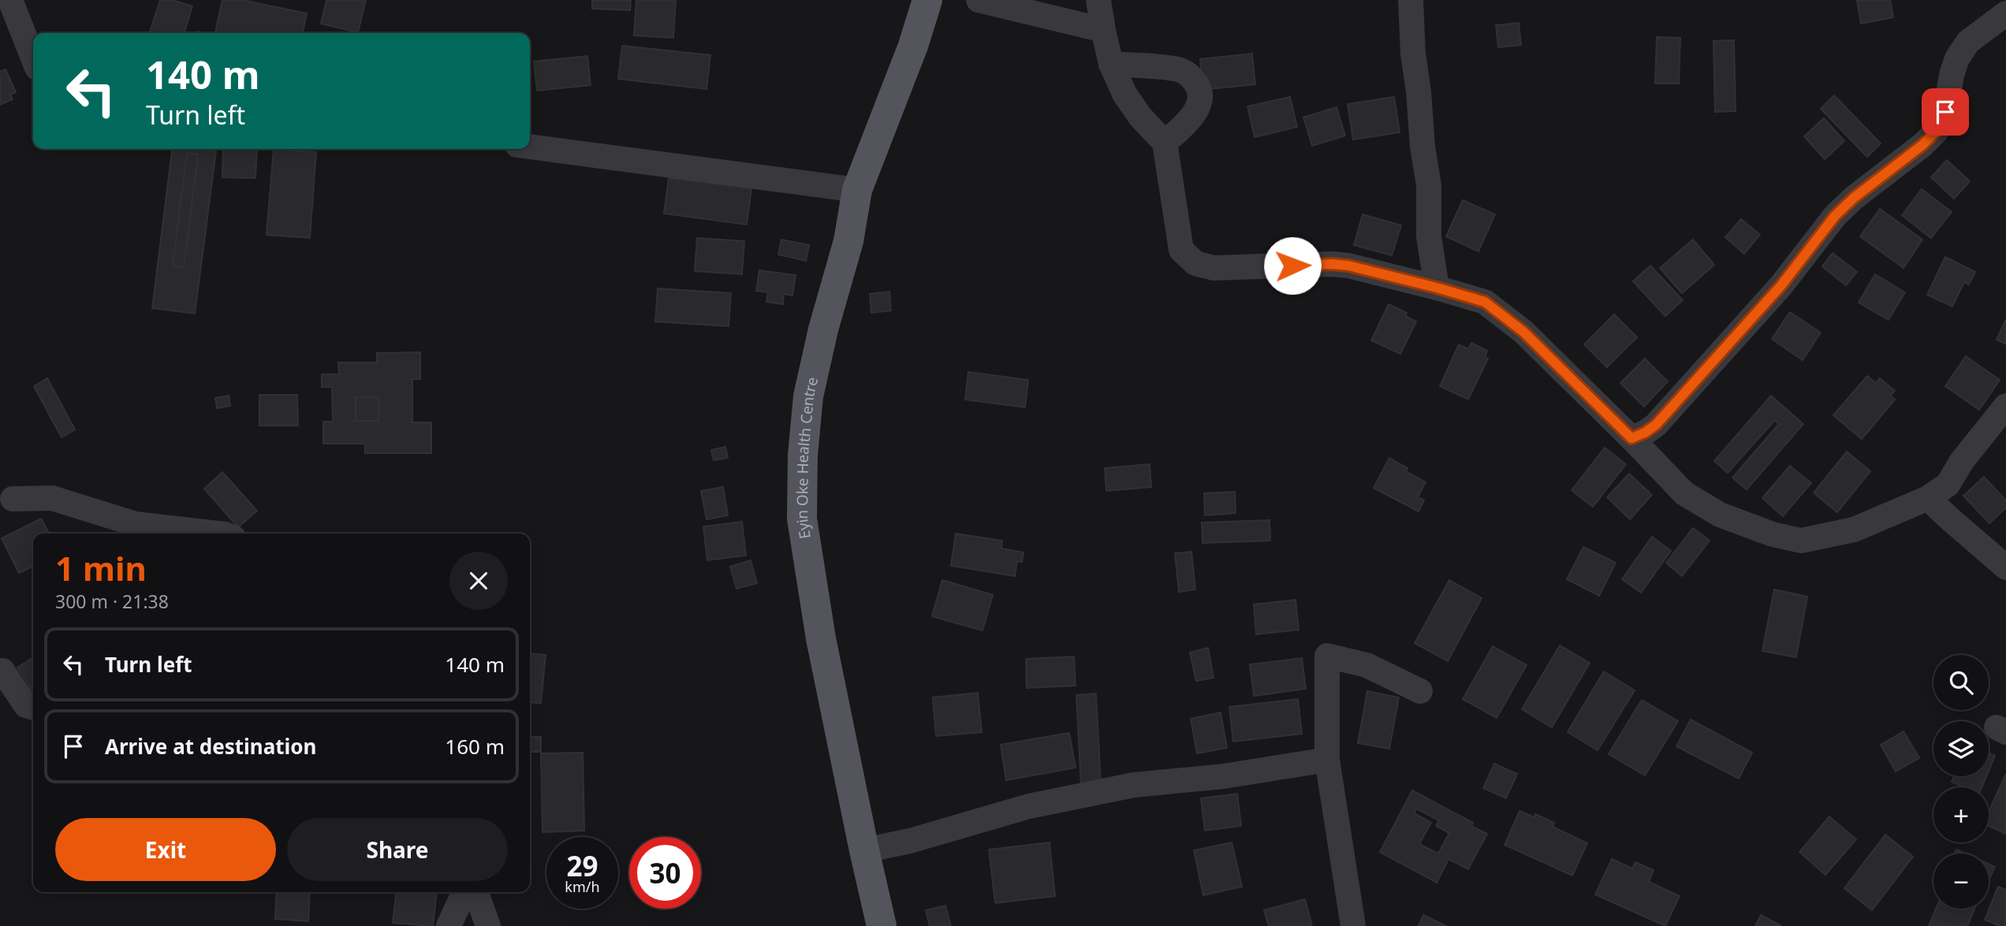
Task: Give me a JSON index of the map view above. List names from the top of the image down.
{
  "streets": {
    "main road": ["Eyin Oke Health Centre"]
  },
  "page": {
    "turn": ["140 m", "Turn left"],
    "heading": ["1 min", "300 m · 21:38"],
    "list": [
      {
        "name": "Turn left",
        "value": "140 m"
      },
      {
        "name": "Arrive at destination",
        "value": "160 m"
      }
    ],
    "map_buttons": ["+", "−"],
    "buttons": ["Exit", "Share"],
    "speed": "29 km/h",
    "limit": "30"
  }
}
